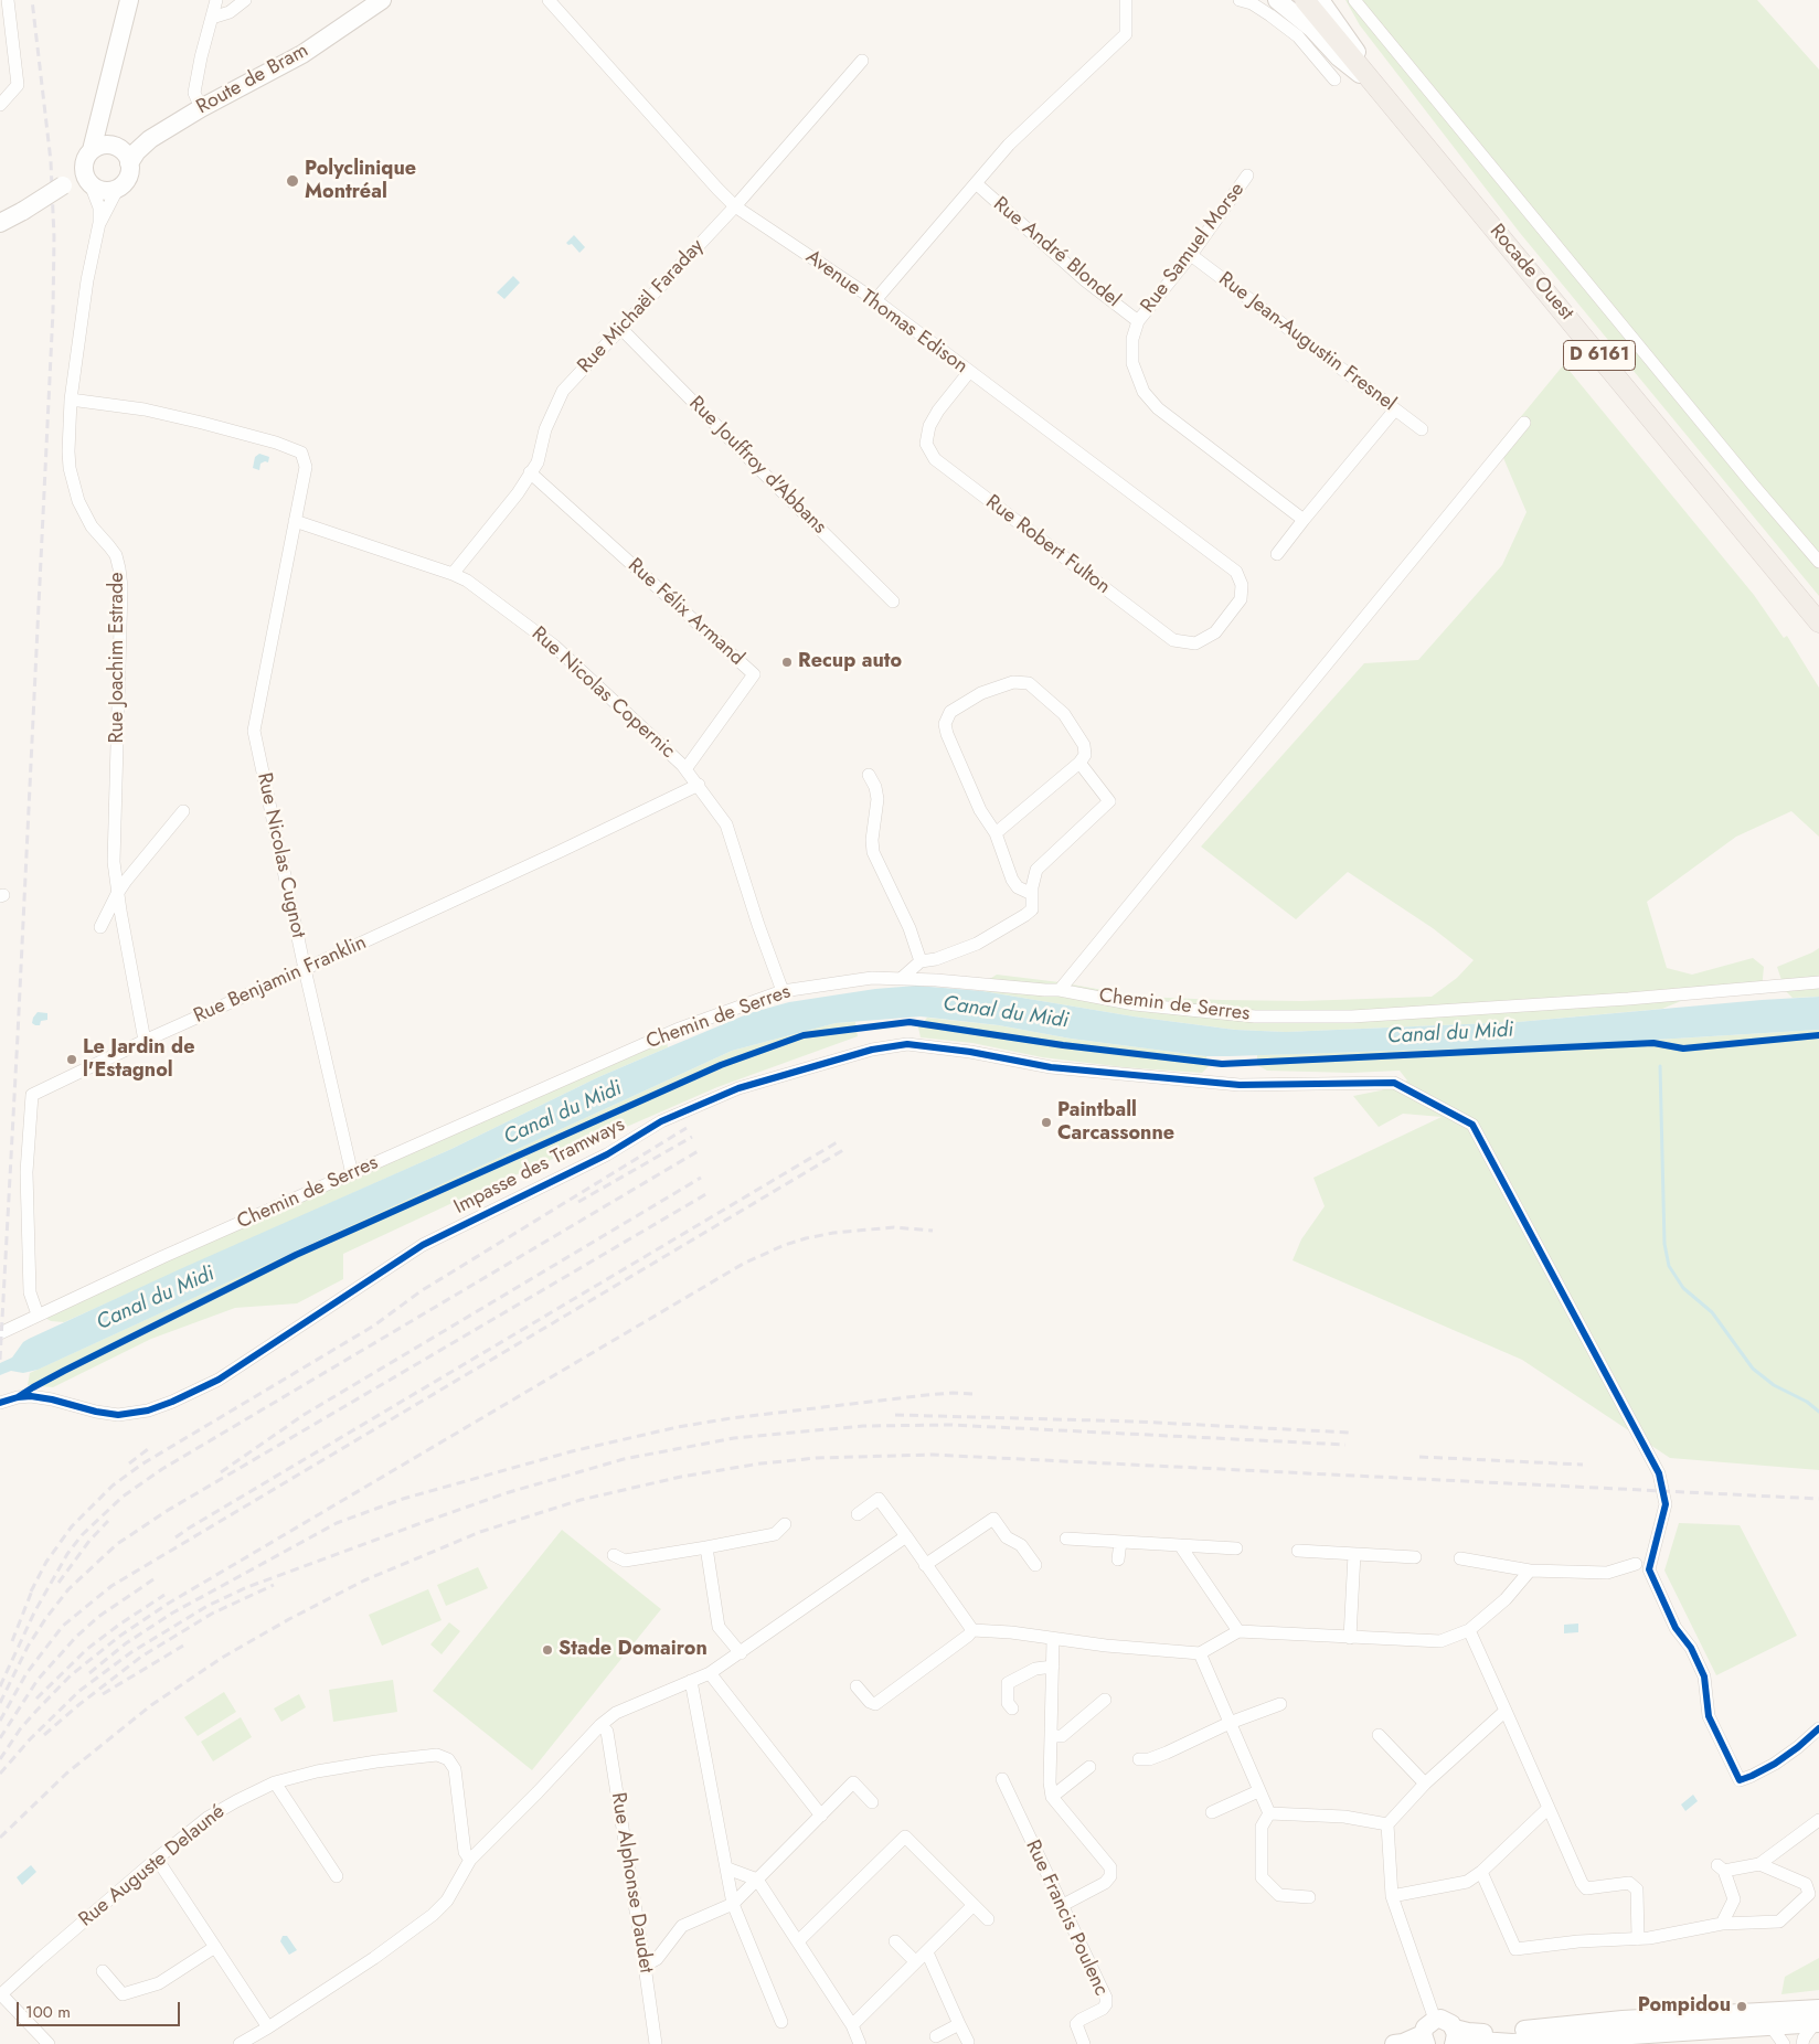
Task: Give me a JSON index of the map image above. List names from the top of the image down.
{
  "streets": {
    "main road": ["Route de Bram", "Rocade Ouest", "D 6161"],
    "street": [
      "Rue Samuel Morse",
      "Rue André Blondel",
      "Rue Michaël Faraday",
      "Avenue Thomas Edison",
      "Rue Jean-Augustin Fresnel",
      "Rue Jouffroy d'Abbans",
      "Rue Robert Fulton",
      "Rue Félix Armand",
      "Rue Joachim Estrade",
      "Rue Nicolas Copernic",
      "Rue Nicolas Cugnot",
      "Rue Benjamin Franklin",
      "Chemin de Serres",
      "Impasse des Tramways",
      "Rue Auguste Delauné",
      "Rue Alphonse Daudet",
      "Rue Francis Poulenc"
    ]
  },
  "crossings": [
    ["Route de Bram", "Rue Joachim Estrade"],
    ["Rue Samuel Morse", "Rue André Blondel"],
    ["Rue Samuel Morse", "Rue Jean-Augustin Fresnel"],
    ["Rue Michaël Faraday", "Avenue Thomas Edison"],
    ["Rue Michaël Faraday", "Rue Jouffroy d'Abbans"],
    ["Rue Michaël Faraday", "Rue Félix Armand"],
    ["Rue Michaël Faraday", "Rue Nicolas Copernic"],
    ["Avenue Thomas Edison", "Rue Robert Fulton"],
    ["Rue Félix Armand", "Rue Nicolas Copernic"],
    ["Rue Joachim Estrade", "Rue Benjamin Franklin"],
    ["Rue Nicolas Copernic", "Rue Nicolas Cugnot"],
    ["Rue Nicolas Copernic", "Rue Benjamin Franklin"],
    ["Rue Nicolas Copernic", "Chemin de Serres"],
    ["Rue Nicolas Cugnot", "Rue Benjamin Franklin"],
    ["Rue Nicolas Cugnot", "Chemin de Serres"],
    ["Rue Benjamin Franklin", "Chemin de Serres"]
  ],
  "water": ["Canal du Midi"],
  "places": [
    "Polyclinique Montréal",
    "Recup auto",
    "Le Jardin de l'Estagnol",
    "Paintball Carcassonne",
    "Stade Domairon",
    "Pompidou"
  ],
  "scale_bar": "100 m"
}
